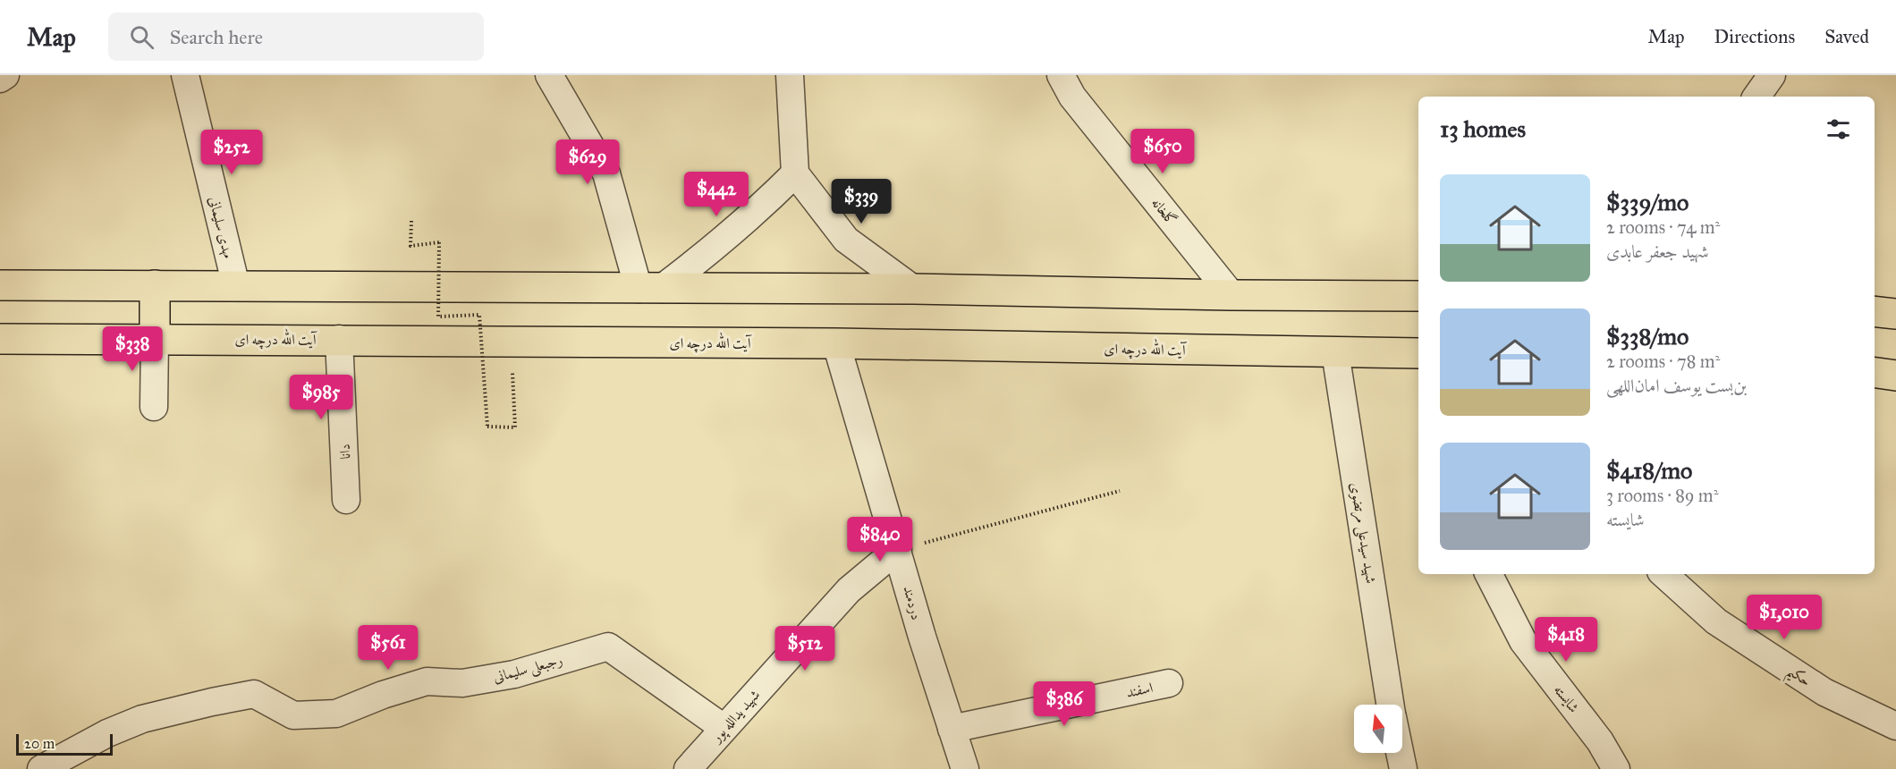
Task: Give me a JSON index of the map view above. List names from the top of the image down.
{
  "streets": {
    "main road": ["آیت الله درچه ای"],
    "street": [
      "گلخانه",
      "مهدی سلیمانی",
      "دانا",
      "شهید سیدعلی مرتضوی",
      "دردمند",
      "رجبعلی سلیمانی",
      "حکیم",
      "اسفند",
      "شایسته",
      "شهید یدالله پور"
    ]
  },
  "crossings": [
    ["آیت الله درچه ای", "دانا"],
    ["آیت الله درچه ای", "شهید سیدعلی مرتضوی"],
    ["آیت الله درچه ای", "دردمند"],
    ["دردمند", "اسفند"],
    ["دردمند", "شهید یدالله پور"],
    ["رجبعلی سلیمانی", "شهید یدالله پور"]
  ],
  "scale_bar": "20 m",
  "north": "top",
  "page": {
    "header": "Map",
    "search": "Search here",
    "nav": ["Map", "Directions", "Saved"],
    "heading": "13 homes",
    "price": [
      "$650",
      "$252",
      "$629",
      "$442",
      "$339",
      "$338",
      "$985",
      "$840",
      "$1,010",
      "$418",
      "$561",
      "$512",
      "$386"
    ],
    "list": [
      {
        "name": "$339/mo",
        "note": "2 rooms · 74 m² · شهید جعفر عابدی"
      },
      {
        "name": "$338/mo",
        "note": "2 rooms · 78 m² · بن‌بست یوسف امان‌اللهی"
      },
      {
        "name": "$418/mo",
        "note": "3 rooms · 89 m² · شایسته"
      }
    ],
    "scale": "20 m"
  }
}
